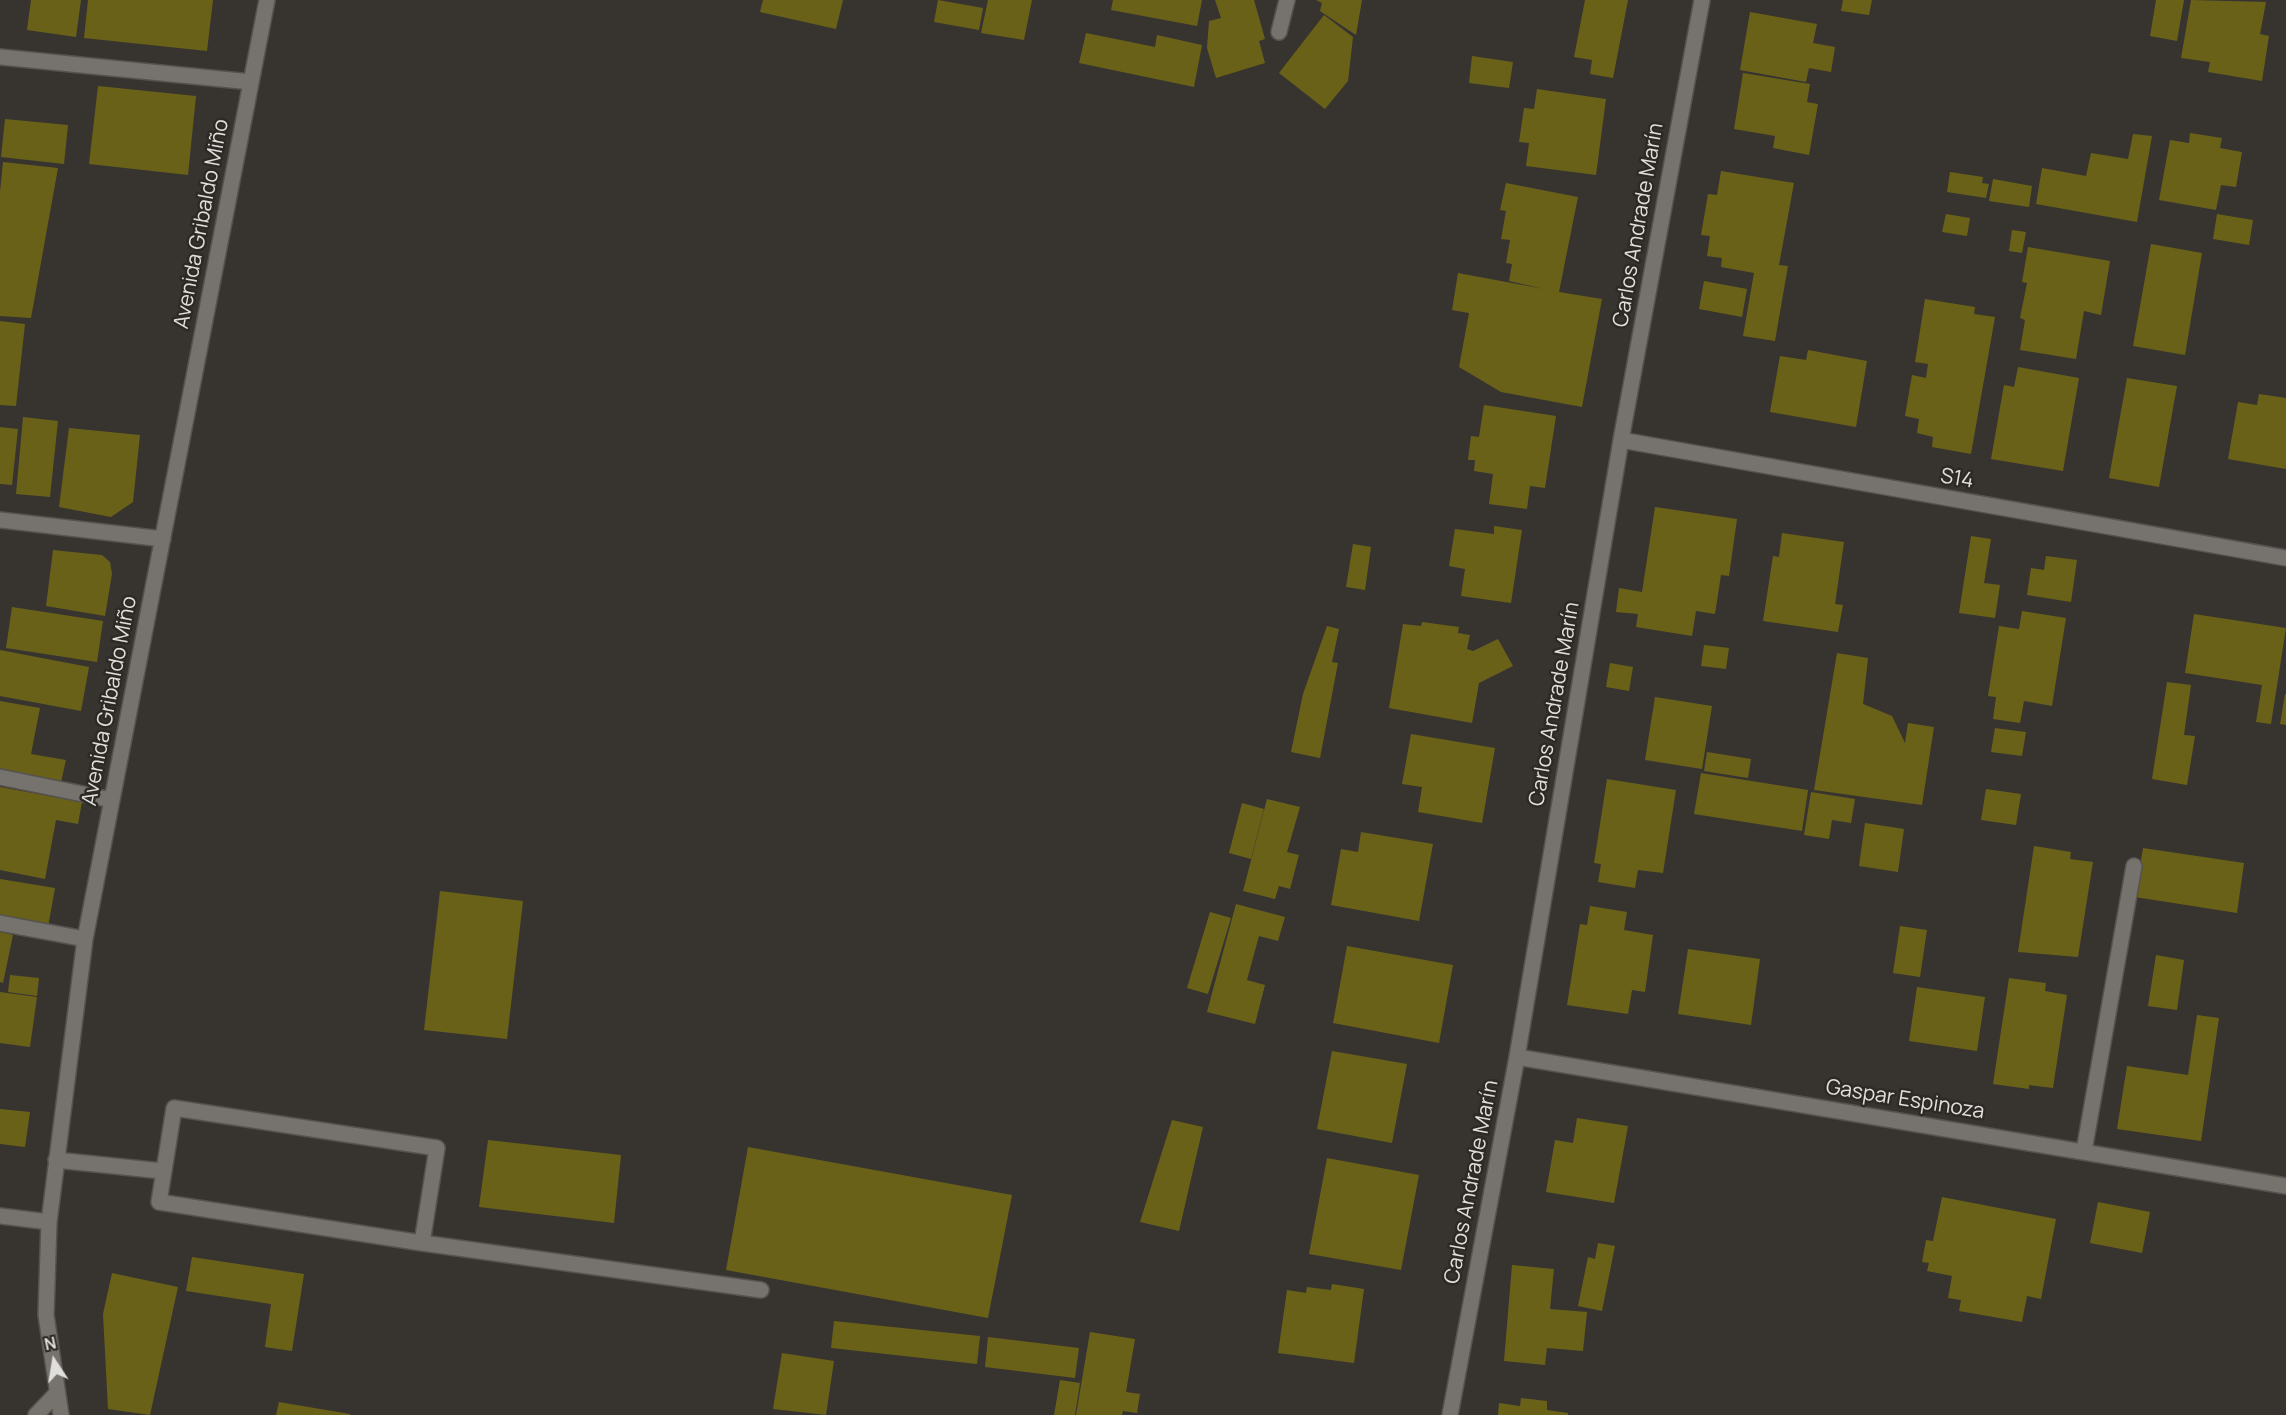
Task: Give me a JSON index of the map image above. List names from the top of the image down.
{
  "streets": {
    "street": [
      "Avenida Gribaldo Miño",
      "Carlos Andrade Marín",
      "S14",
      "Gaspar Espinoza"
    ]
  },
  "crossings": [
    ["Carlos Andrade Marín", "S14"],
    ["Carlos Andrade Marín", "Gaspar Espinoza"]
  ],
  "north": "top"
}
